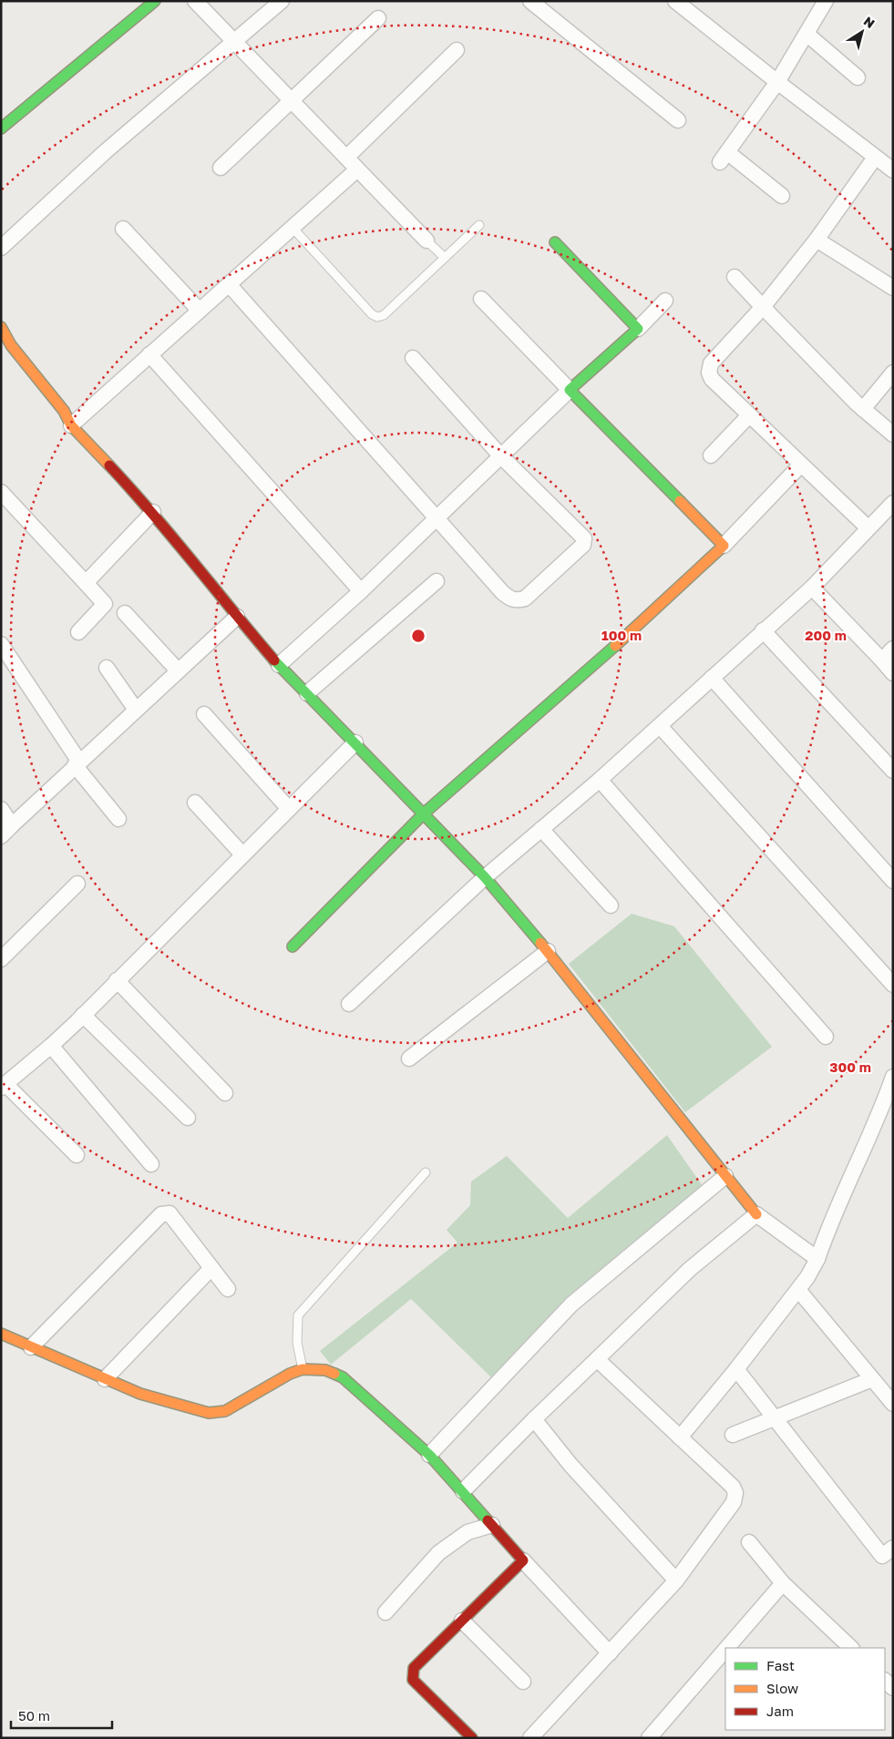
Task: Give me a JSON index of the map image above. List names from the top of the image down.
{
  "legend": ["Fast", "Slow", "Jam"],
  "scale_bar": "50 m",
  "north": "top right",
  "rings": ["100 m", "200 m", "300 m"]
}
